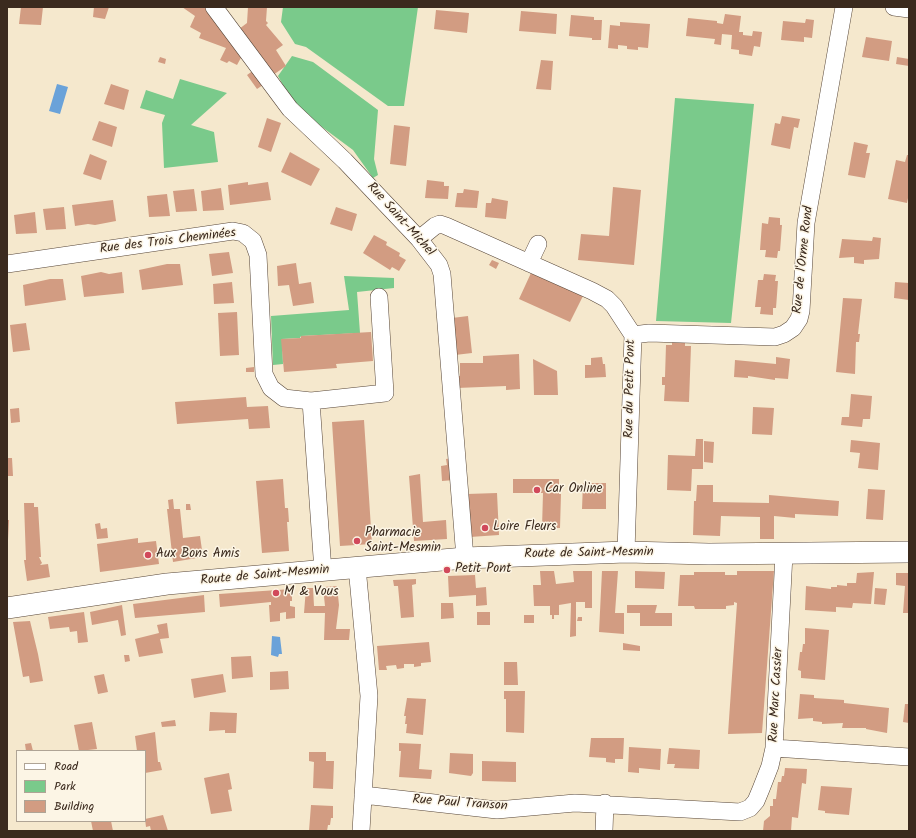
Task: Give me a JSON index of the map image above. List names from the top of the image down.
{
  "streets": {
    "main road": ["Route de Saint-Mesmin"],
    "street": [
      "Rue Saint-Michel",
      "Rue des Trois Cheminées",
      "Rue de l'Orme Rond",
      "Rue du Petit Pont",
      "Rue Marc Cassier",
      "Rue Paul Transon"
    ]
  },
  "crossings": [
    ["Rue Saint-Michel", "Rue du Petit Pont"],
    ["Rue Saint-Michel", "Route de Saint-Mesmin"],
    ["Rue de l'Orme Rond", "Rue du Petit Pont"],
    ["Rue du Petit Pont", "Route de Saint-Mesmin"],
    ["Route de Saint-Mesmin", "Rue Marc Cassier"],
    ["Rue Marc Cassier", "Rue Paul Transon"]
  ],
  "places": [
    "Car Online",
    "Loire Fleurs",
    "Pharmacie Saint-Mesmin",
    "Aux Bons Amis",
    "Petit Pont",
    "M & Vous"
  ],
  "legend": ["Road", "Park", "Building"]
}
